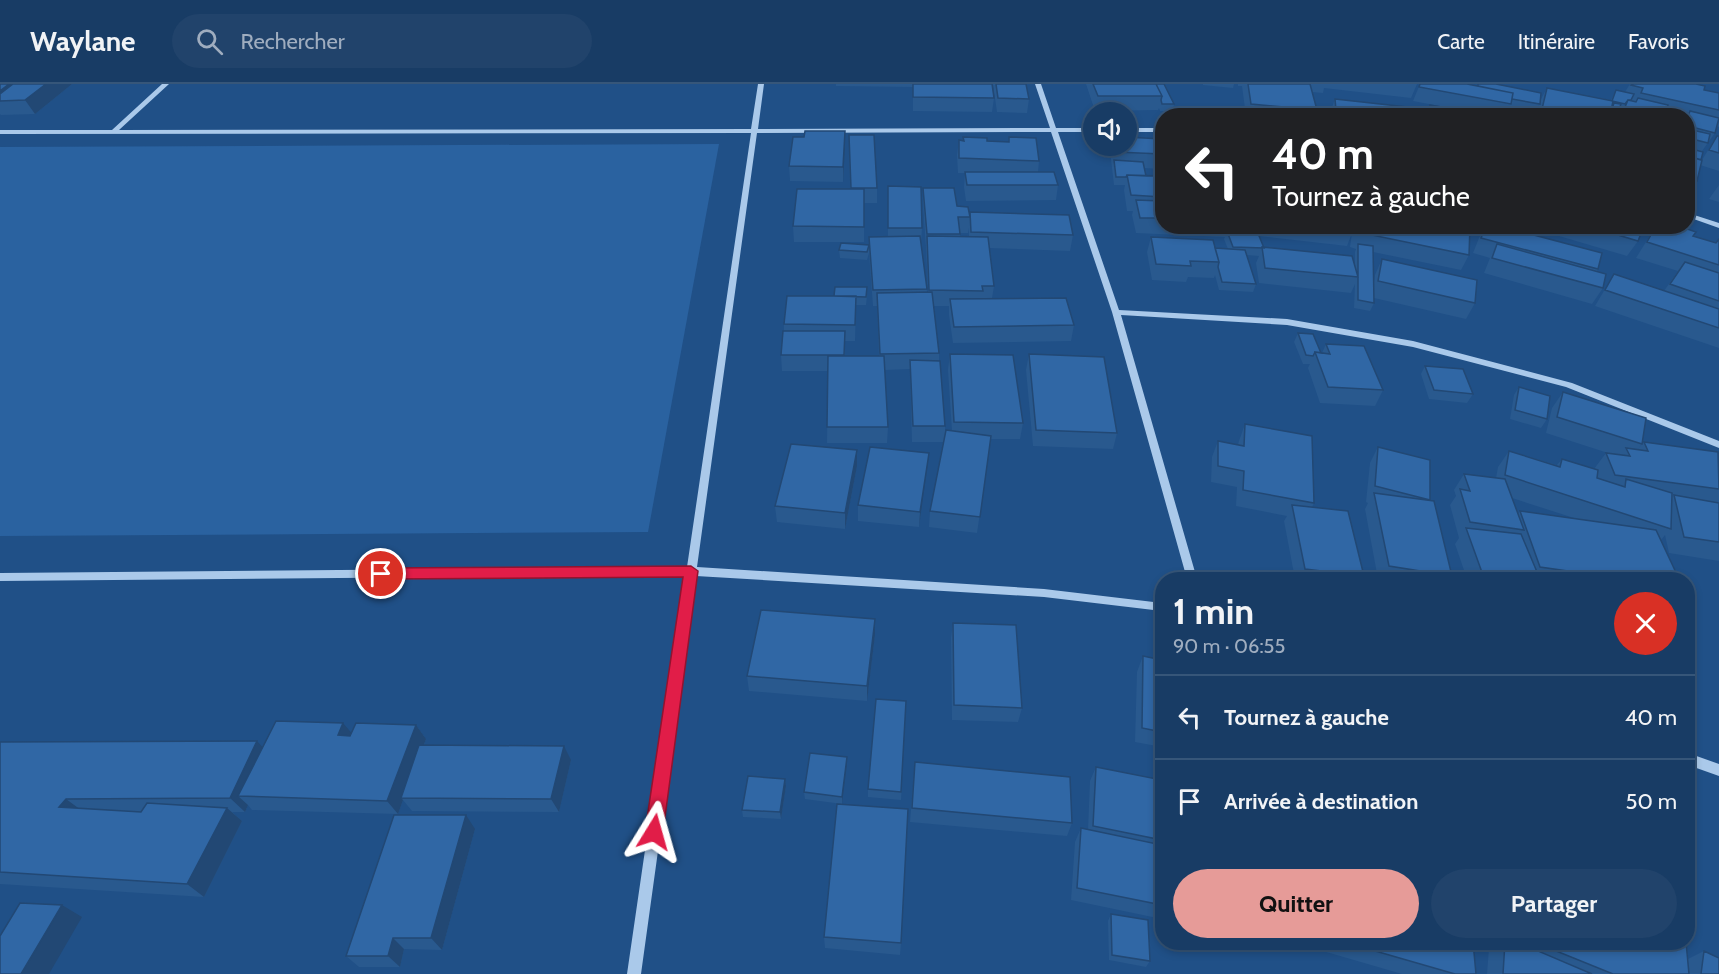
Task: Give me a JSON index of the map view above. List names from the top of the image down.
{
  "page": {
    "header": "Waylane",
    "search": "Rechercher",
    "nav": ["Carte", "Itinéraire", "Favoris"],
    "turn": ["40 m", "Tournez à gauche"],
    "heading": ["1 min", "90 m · 06:55"],
    "list": [
      {
        "name": "Tournez à gauche",
        "value": "40 m"
      },
      {
        "name": "Arrivée à destination",
        "value": "50 m"
      }
    ],
    "buttons": ["Quitter", "Partager"]
  }
}
